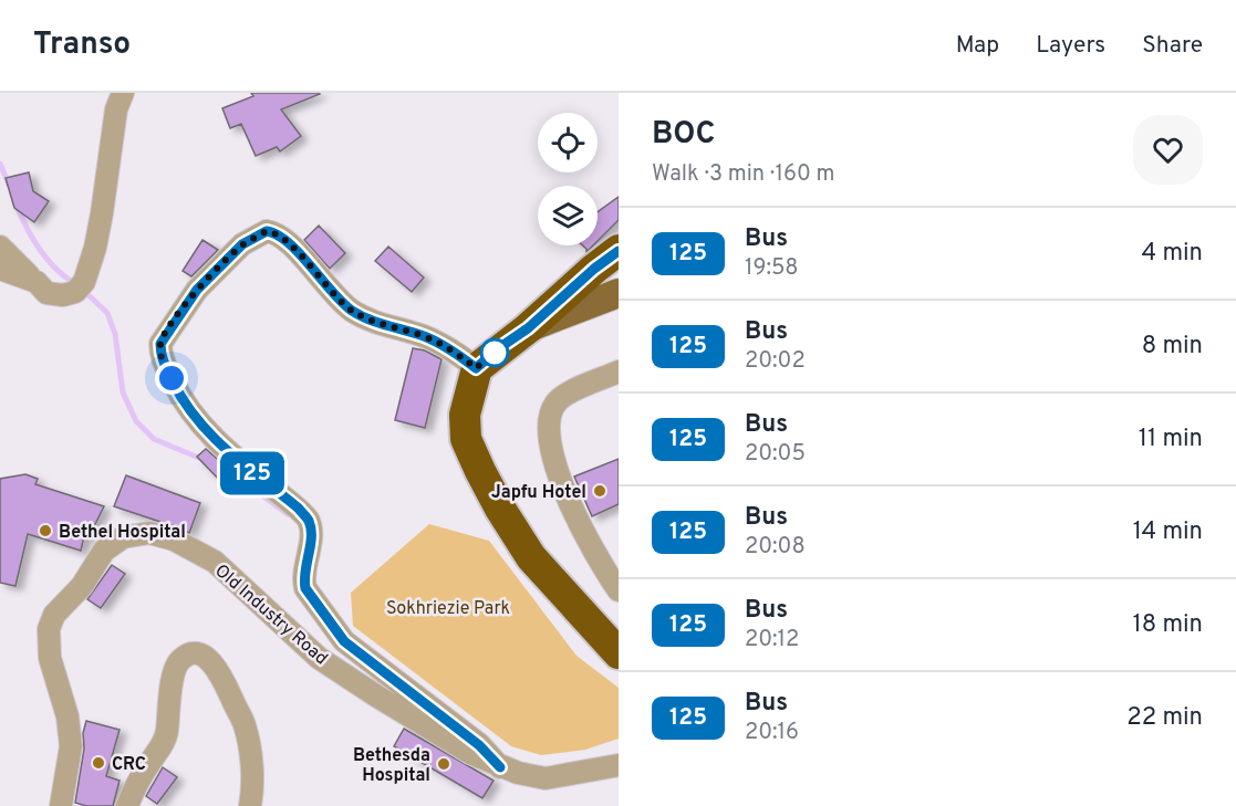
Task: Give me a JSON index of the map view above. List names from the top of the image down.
{
  "streets": {
    "street": ["Old Industry Road"]
  },
  "parks": ["Sokhriezie Park"],
  "places": [
    "Japfu Hotel",
    "Bethel Hospital",
    "CRC",
    "Bethesda Hospital"
  ],
  "lines": ["bus line 125"],
  "page": {
    "header": "Transo",
    "nav": ["Map", "Layers", "Share"],
    "on_map": "125",
    "heading": ["BOC", "Walk · 3 min · 160 m"],
    "list": [
      {
        "mark": "125",
        "name": "Bus",
        "note": "19:58",
        "value": "4 min"
      },
      {
        "mark": "125",
        "name": "Bus",
        "note": "20:02",
        "value": "8 min"
      },
      {
        "mark": "125",
        "name": "Bus",
        "note": "20:05",
        "value": "11 min"
      },
      {
        "mark": "125",
        "name": "Bus",
        "note": "20:08",
        "value": "14 min"
      },
      {
        "mark": "125",
        "name": "Bus",
        "note": "20:12",
        "value": "18 min"
      },
      {
        "mark": "125",
        "name": "Bus",
        "note": "20:16",
        "value": "22 min"
      }
    ]
  }
}
